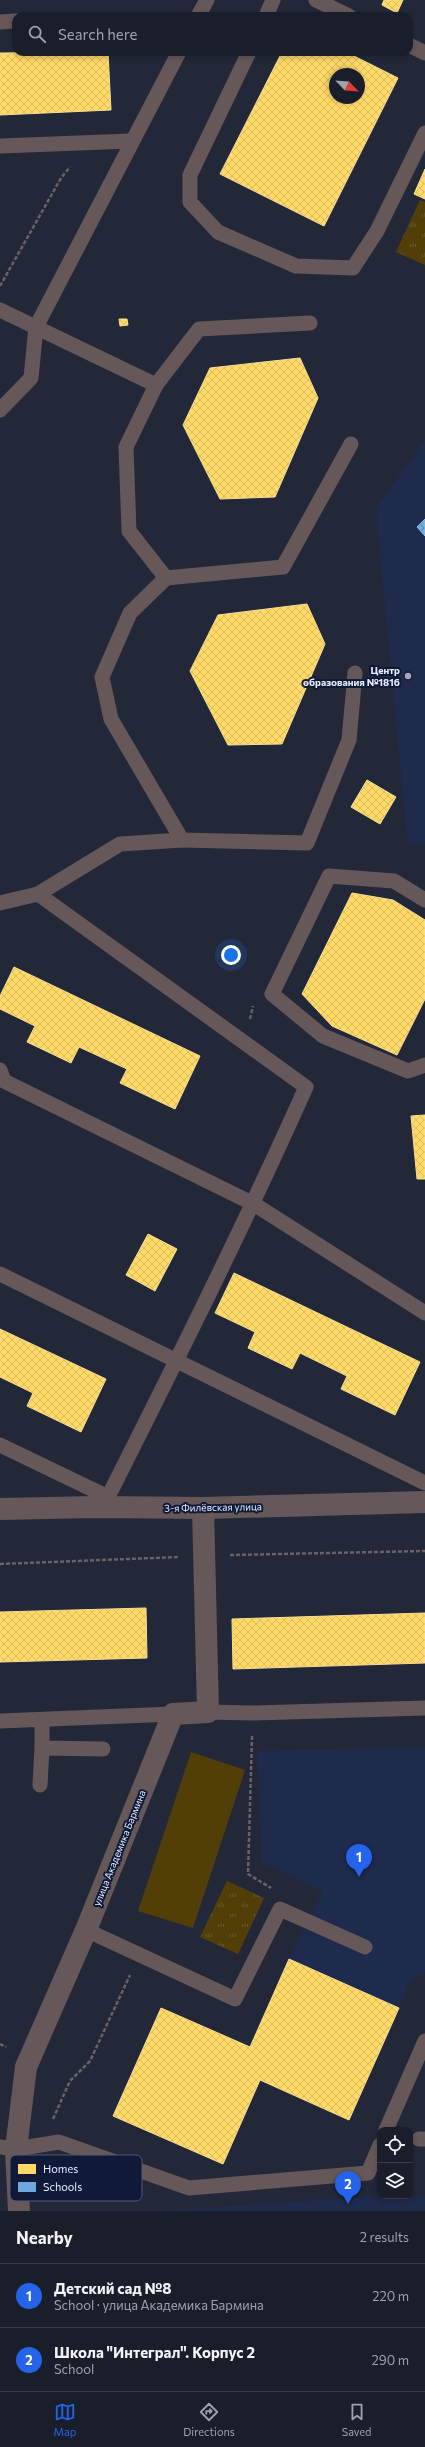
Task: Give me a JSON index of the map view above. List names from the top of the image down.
{
  "streets": {
    "street": ["3-я Филёвская улица", "улица Академика Бармина"]
  },
  "places": ["Центр образования №1816"],
  "legend": ["Homes", "Schools"],
  "north": "bottom right",
  "page": {
    "search": "Search here",
    "pins": ["1", "2"],
    "heading": ["Nearby", "2 results"],
    "list": [
      {
        "mark": "1",
        "name": "Детский сад №8",
        "note": "School · улица Академика Бармина",
        "value": "220 m"
      },
      {
        "mark": "2",
        "name": "Школа \"Интеграл\". Корпус 2",
        "note": "School",
        "value": "290 m"
      }
    ],
    "nav": ["Map", "Directions", "Saved"]
  }
}
